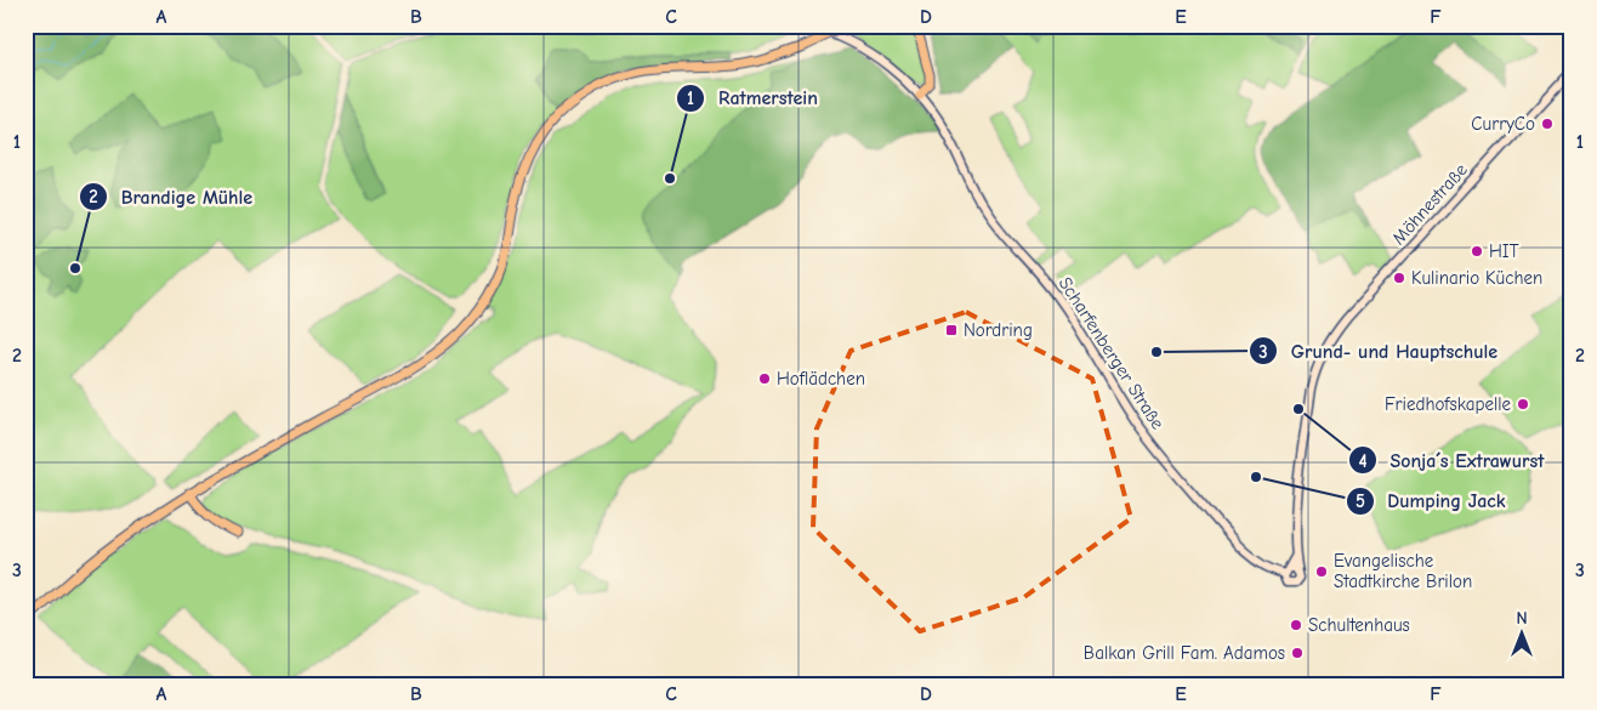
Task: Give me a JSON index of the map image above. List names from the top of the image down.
{
  "streets": {
    "street": ["Möhnestraße", "Scharfenberger Straße"]
  },
  "crossings": [
    ["Möhnestraße", "Scharfenberger Straße"]
  ],
  "places": {
    "other": [
      "CurryCo",
      "Ratmerstein",
      "HIT",
      "Brandige Mühle",
      "Kulinario Küchen",
      "Grund- und Hauptschule",
      "Hoflädchen",
      "Friedhofskapelle",
      "Sonja´s Extrawurst",
      "Dumping Jack",
      "Evangelische Stadtkirche Brilon",
      "Schultenhaus",
      "Balkan Grill Fam. Adamos"
    ],
    "transit": ["Nordring"]
  },
  "north": "top",
  "grid": {
    "columns": [
      "A",
      "B",
      "C",
      "D",
      "E",
      "F"
    ],
    "rows": ["1", "2", "3"]
  }
}
